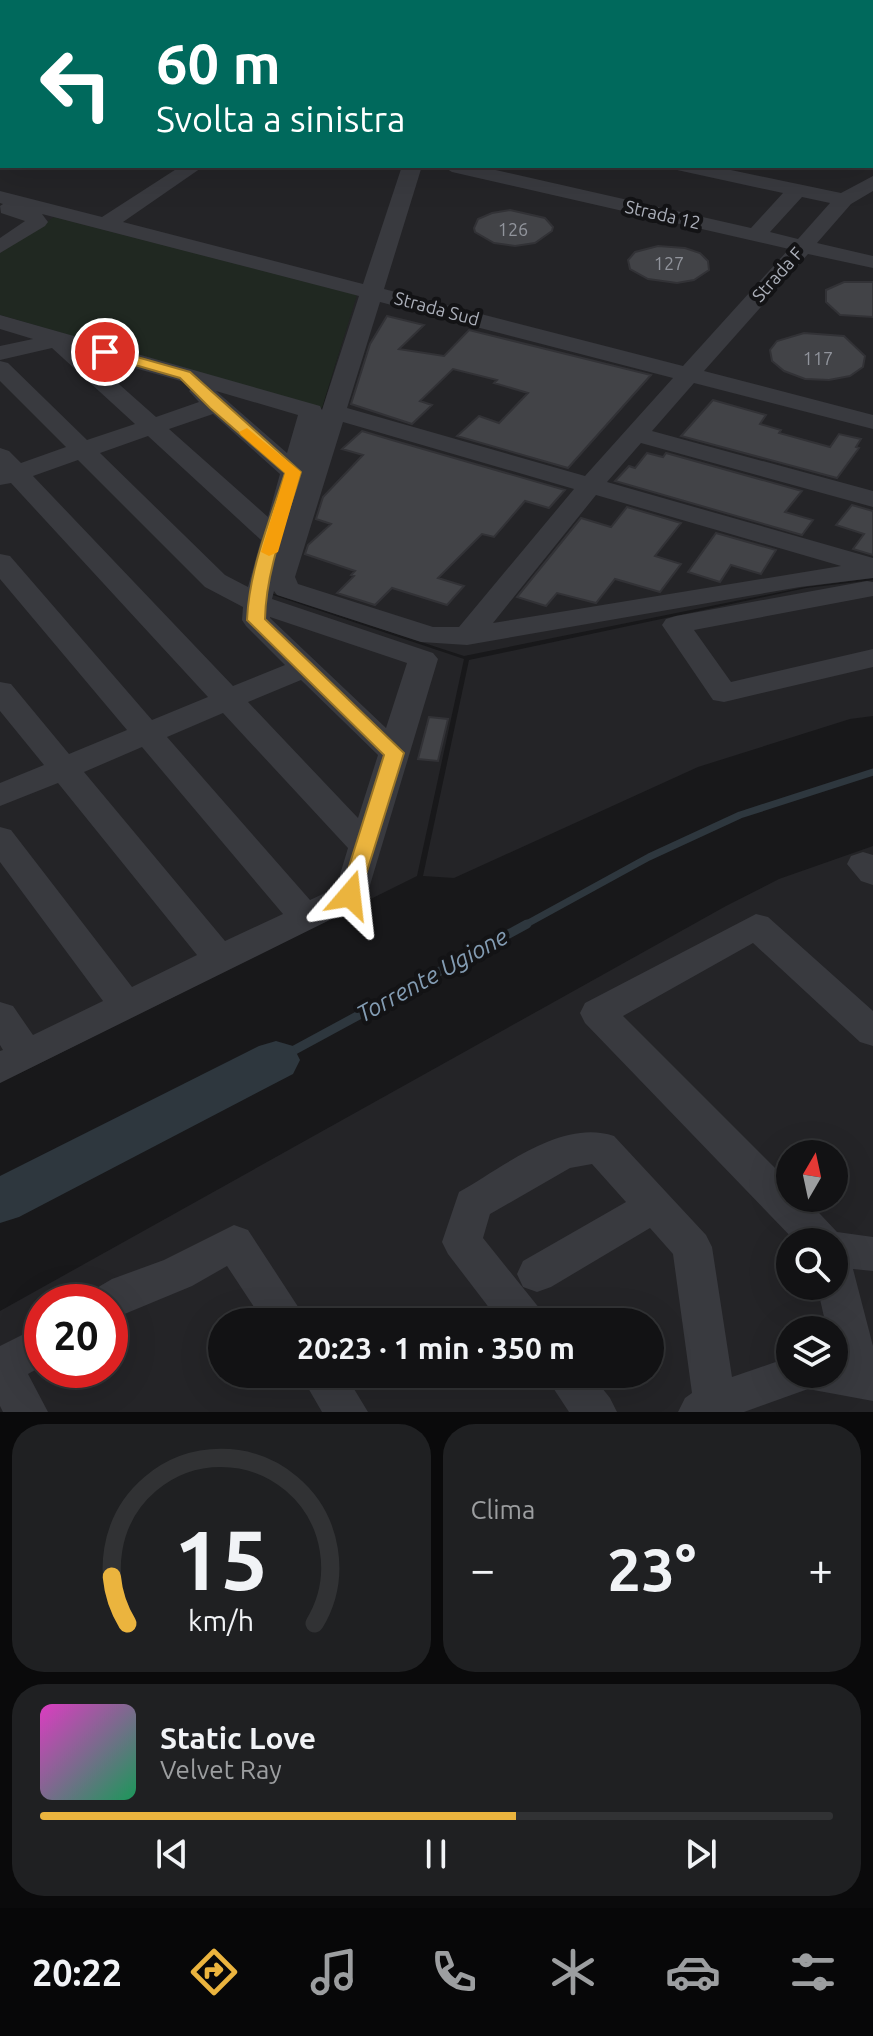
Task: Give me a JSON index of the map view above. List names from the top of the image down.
{
  "streets": {
    "lane": ["Strada 12", "Strada F", "Strada Sud"]
  },
  "crossings": [
    ["Strada 12", "Strada F"],
    ["Strada F", "Strada Sud"]
  ],
  "water": ["Torrente Ugione"],
  "house_numbers": ["126", "127", "117"],
  "north": "top",
  "page": {
    "turn": ["60 m", "Svolta a sinistra"],
    "limit": "20",
    "trip": "20:23 · 1 min · 350 m",
    "tile": "Clima",
    "heat": ["−", "23°", "+"],
    "song": ["Static Love", "Velvet Ray"],
    "tabs": "20:22",
    "gauge": ["15", "km/h"]
  }
}
